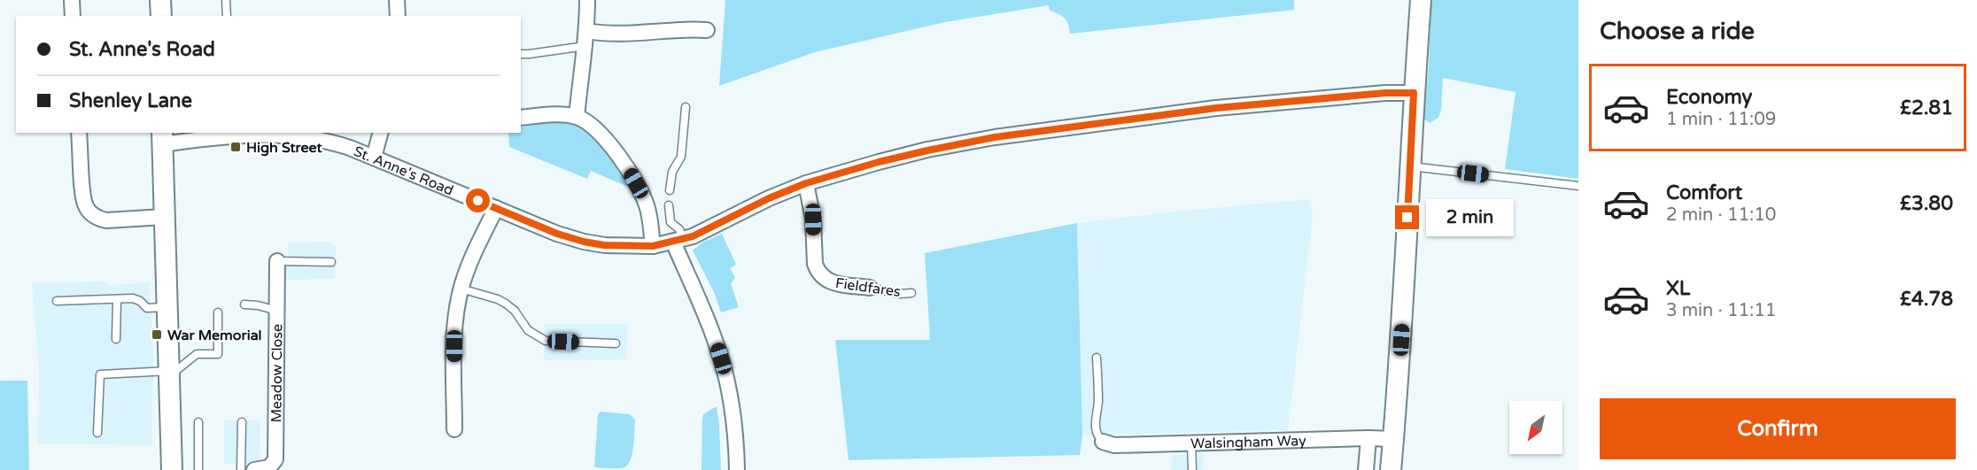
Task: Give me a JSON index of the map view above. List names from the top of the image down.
{
  "streets": {
    "street": [
      "St. Anne's Road",
      "Fieldfares",
      "Meadow Close",
      "Walsingham Way"
    ]
  },
  "crossings": [
    ["St. Anne's Road", "Fieldfares"]
  ],
  "places": {
    "transit": ["High Street", "War Memorial"]
  },
  "north": "bottom left",
  "page": {
    "heading": "Choose a ride",
    "banner": ["St. Anne's Road", "Shenley Lane"],
    "list": [
      {
        "name": "Economy",
        "note": "1 min · 11:09",
        "value": "£2.81"
      },
      {
        "name": "Comfort",
        "note": "2 min · 11:10",
        "value": "£3.80"
      },
      {
        "name": "XL",
        "note": "3 min · 11:11",
        "value": "£4.78"
      }
    ],
    "bubble": "2 min",
    "buttons": "Confirm"
  }
}
